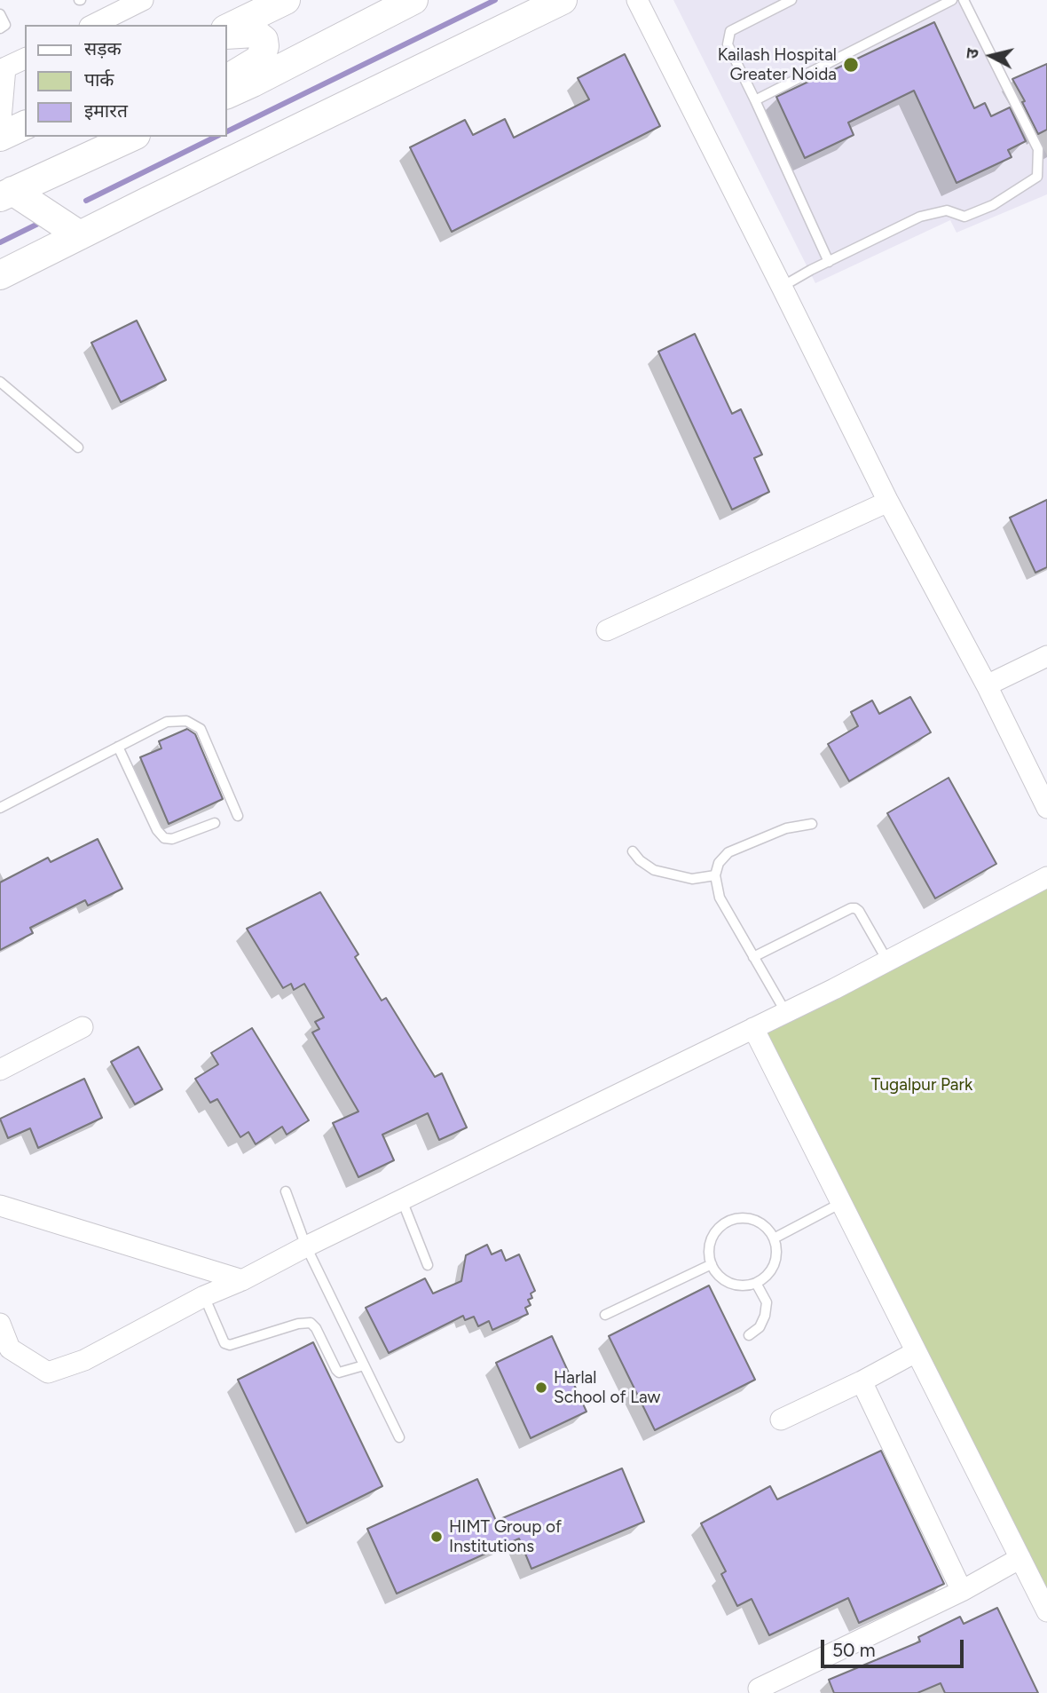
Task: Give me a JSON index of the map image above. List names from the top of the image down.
{
  "parks": ["Tugalpur Park"],
  "places": ["Kailash Hospital Greater Noida", "Harlal School of Law", "HIMT Group of Institutions"],
  "legend": ["सड़क", "पार्क", "इमारत"],
  "scale_bar": "50 m",
  "north": "left"
}
